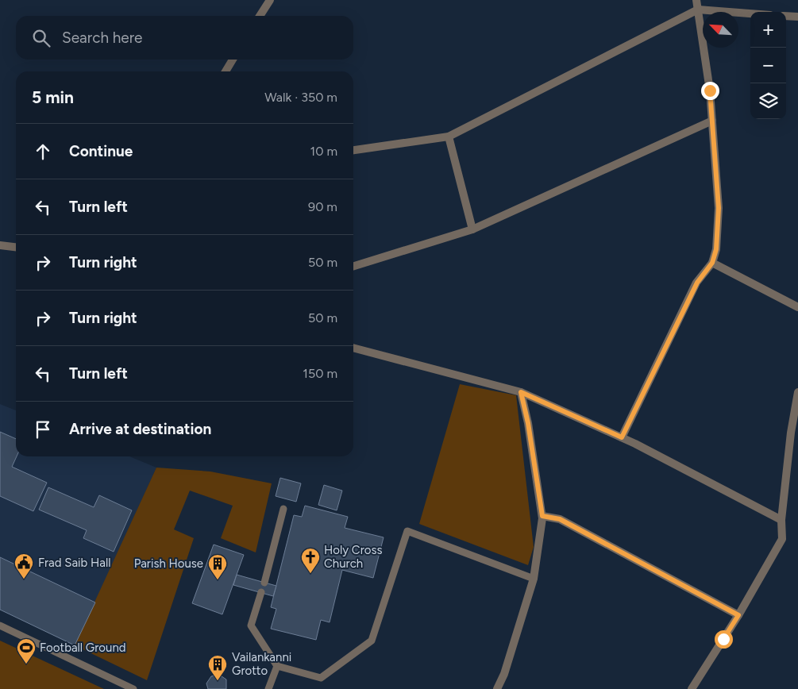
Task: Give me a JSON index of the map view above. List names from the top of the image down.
{
  "places": {
    "church": ["Holy Cross Church"],
    "public building": ["Frad Saib Hall"],
    "building": ["Parish House", "Vailankanni Grotto"],
    "sports": ["Football Ground"]
  },
  "north": "top left",
  "page": {
    "map_buttons": ["+", "−"],
    "search": "Search here",
    "heading": ["5 min", "Walk · 350 m"],
    "list": [
      ["Continue", "10 m"],
      ["Turn left", "90 m"],
      ["Turn right", "50 m"],
      ["Turn right", "50 m"],
      ["Turn left", "150 m"],
      "Arrive at destination"
    ]
  }
}
